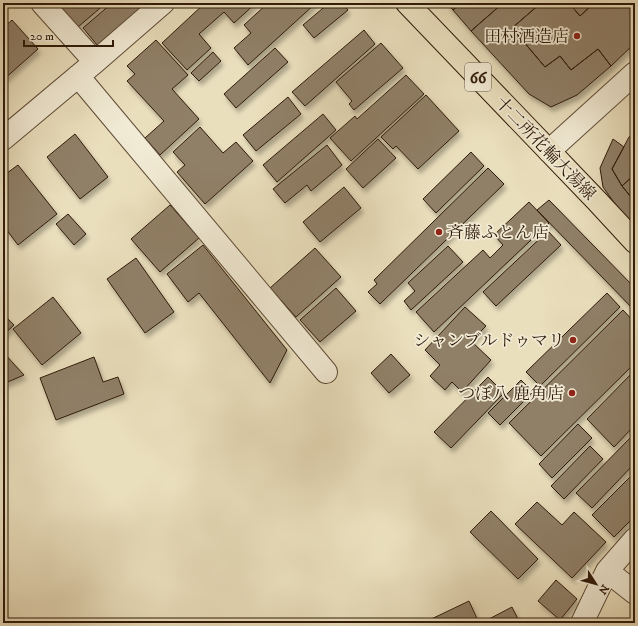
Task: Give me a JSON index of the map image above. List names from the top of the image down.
{
  "streets": {
    "main road": ["66", "十二所花輪大湯線"]
  },
  "places": [
    "田村酒造店",
    "斉藤ふとん店",
    "シャンブルドゥマリ",
    "つぼ八 鹿角店"
  ],
  "scale_bar": "20 m",
  "north": "bottom right"
}
